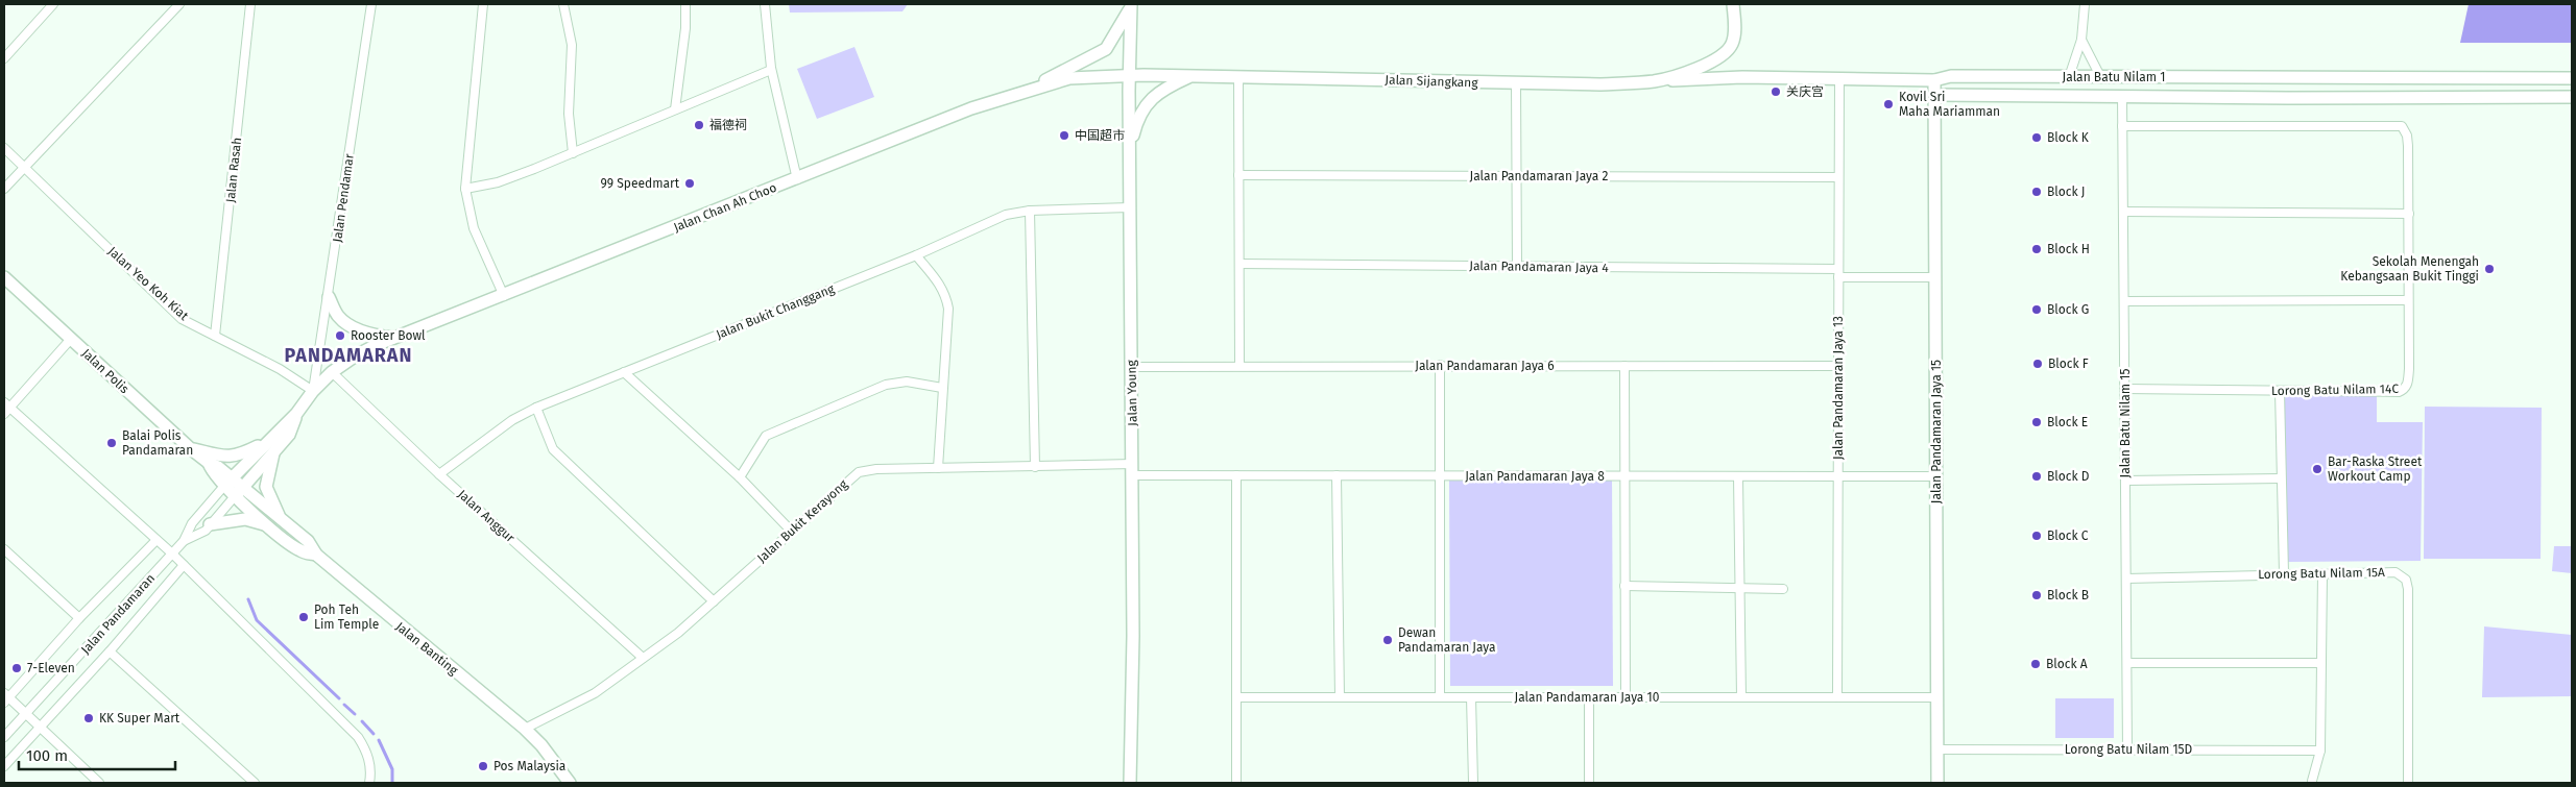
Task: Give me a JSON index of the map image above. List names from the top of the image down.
{
  "streets": {
    "main road": [
      "Jalan Batu Nilam 1",
      "Jalan Sijangkang",
      "Jalan Chan Ah Choo",
      "Jalan Polis",
      "Jalan Young",
      "Jalan Pandamaran Jaya 15",
      "Jalan Banting"
    ],
    "street": [
      "Jalan Rasah",
      "Jalan Pandamaran Jaya 2",
      "Jalan Pendamar",
      "Jalan Pandamaran Jaya 4",
      "Jalan Yeo Koh Kiat",
      "Jalan Bukit Changgang",
      "Jalan Pandamaran Jaya 6",
      "Jalan Pandamaran Jaya 13",
      "Lorong Batu Nilam 14C",
      "Jalan Batu Nilam 15",
      "Jalan Pandamaran Jaya 8",
      "Jalan Anggur",
      "Jalan Bukit Kerayong",
      "Lorong Batu Nilam 15A",
      "Jalan Pandamaran",
      "Jalan Pandamaran Jaya 10",
      "Lorong Batu Nilam 15D"
    ]
  },
  "crossings": [
    ["Jalan Batu Nilam 1", "Jalan Sijangkang"],
    ["Jalan Batu Nilam 1", "Jalan Pandamaran Jaya 13"],
    ["Jalan Batu Nilam 1", "Jalan Batu Nilam 15"],
    ["Jalan Batu Nilam 1", "Jalan Pandamaran Jaya 15"],
    ["Jalan Sijangkang", "Jalan Chan Ah Choo"],
    ["Jalan Sijangkang", "Jalan Young"],
    ["Jalan Rasah", "Jalan Yeo Koh Kiat"],
    ["Jalan Pandamaran Jaya 2", "Jalan Pandamaran Jaya 13"],
    ["Jalan Pendamar", "Jalan Yeo Koh Kiat"],
    ["Jalan Chan Ah Choo", "Jalan Young"],
    ["Jalan Chan Ah Choo", "Jalan Anggur"],
    ["Jalan Pandamaran Jaya 4", "Jalan Pandamaran Jaya 13"],
    ["Jalan Pandamaran Jaya 4", "Jalan Pandamaran Jaya 15"],
    ["Jalan Bukit Changgang", "Jalan Young"],
    ["Jalan Bukit Changgang", "Jalan Anggur"],
    ["Jalan Pandamaran Jaya 6", "Jalan Pandamaran Jaya 13"],
    ["Jalan Pandamaran Jaya 6", "Jalan Young"],
    ["Jalan Polis", "Jalan Pandamaran"],
    ["Jalan Polis", "Jalan Banting"],
    ["Jalan Pandamaran Jaya 13", "Jalan Pandamaran Jaya 8"],
    ["Jalan Pandamaran Jaya 13", "Jalan Pandamaran Jaya 10"],
    ["Lorong Batu Nilam 14C", "Jalan Batu Nilam 15"],
    ["Jalan Young", "Jalan Pandamaran Jaya 8"],
    ["Jalan Young", "Jalan Bukit Kerayong"],
    ["Jalan Batu Nilam 15", "Lorong Batu Nilam 15A"],
    ["Jalan Batu Nilam 15", "Lorong Batu Nilam 15D"],
    ["Jalan Pandamaran Jaya 15", "Jalan Pandamaran Jaya 8"],
    ["Jalan Pandamaran Jaya 15", "Jalan Pandamaran Jaya 10"],
    ["Jalan Pandamaran Jaya 15", "Lorong Batu Nilam 15D"],
    ["Jalan Pandamaran Jaya 8", "Jalan Bukit Kerayong"],
    ["Jalan Anggur", "Jalan Bukit Kerayong"],
    ["Jalan Bukit Kerayong", "Jalan Banting"],
    ["Jalan Pandamaran", "Jalan Banting"]
  ],
  "districts": ["PANDAMARAN"],
  "places": [
    "关庆宫",
    "Kovil Sri Maha Mariamman",
    "福德祠",
    "中国超市",
    "Block K",
    "99 Speedmart",
    "Block J",
    "Block H",
    "Sekolah Menengah Kebangsaan Bukit Tinggi",
    "Block G",
    "Rooster Bowl",
    "Block F",
    "Block E",
    "Balai Polis Pandamaran",
    "Bar-Raska Street Workout Camp",
    "Block D",
    "Block C",
    "Block B",
    "Poh Teh Lim Temple",
    "Dewan Pandamaran Jaya",
    "Block A",
    "7-Eleven",
    "KK Super Mart",
    "Pos Malaysia"
  ],
  "scale_bar": "100 m"
}
